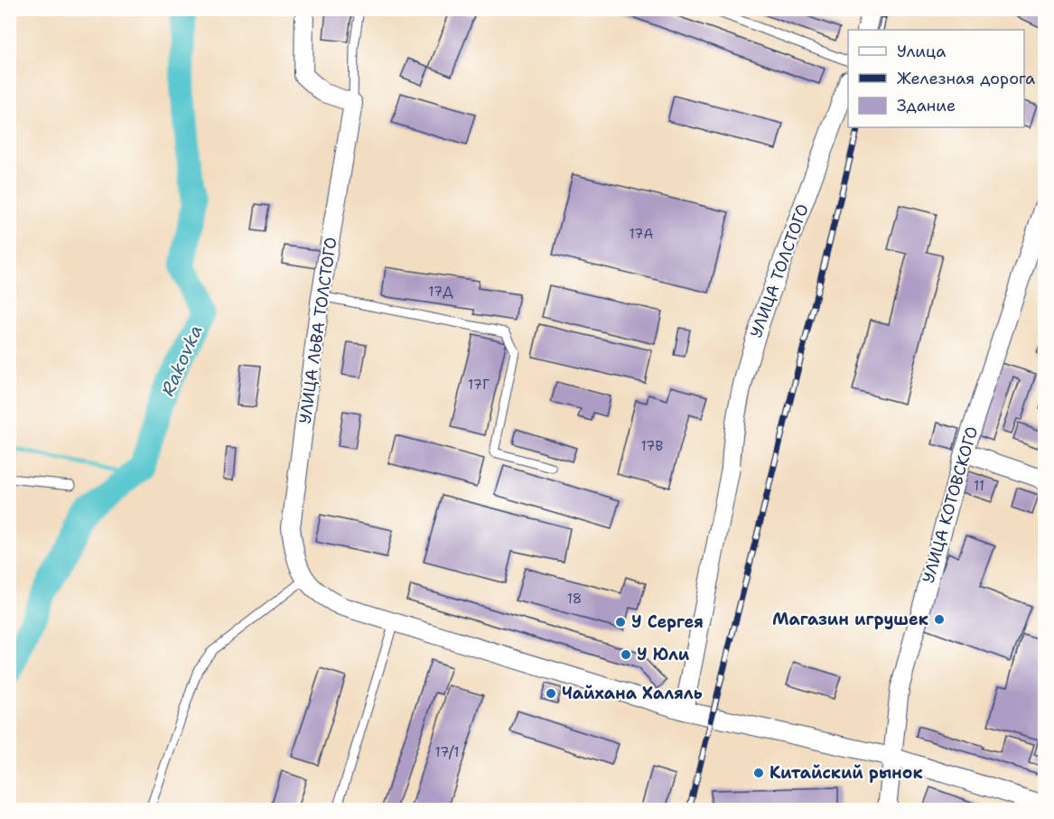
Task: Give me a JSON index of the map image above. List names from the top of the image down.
{
  "streets": {
    "street": ["УЛИЦА ТОЛСТОГО", "УЛИЦА ЛЬВА ТОЛСТОГО", "УЛИЦА КОТОВСКОГО"]
  },
  "crossings": [
    ["УЛИЦА ТОЛСТОГО", "УЛИЦА ЛЬВА ТОЛСТОГО"],
    ["УЛИЦА ЛЬВА ТОЛСТОГО", "УЛИЦА КОТОВСКОГО"]
  ],
  "water": ["Rakovka"],
  "places": [
    "Магазин игрушек",
    "У Сергея",
    "У Юли",
    "Чайхана Халяль",
    "Китайский рынок"
  ],
  "house_numbers": [
    "17А",
    "17Д",
    "17Г",
    "17В",
    "11",
    "18",
    "17/1"
  ],
  "legend": ["Улица", "Железная дорога", "Здание"]
}
